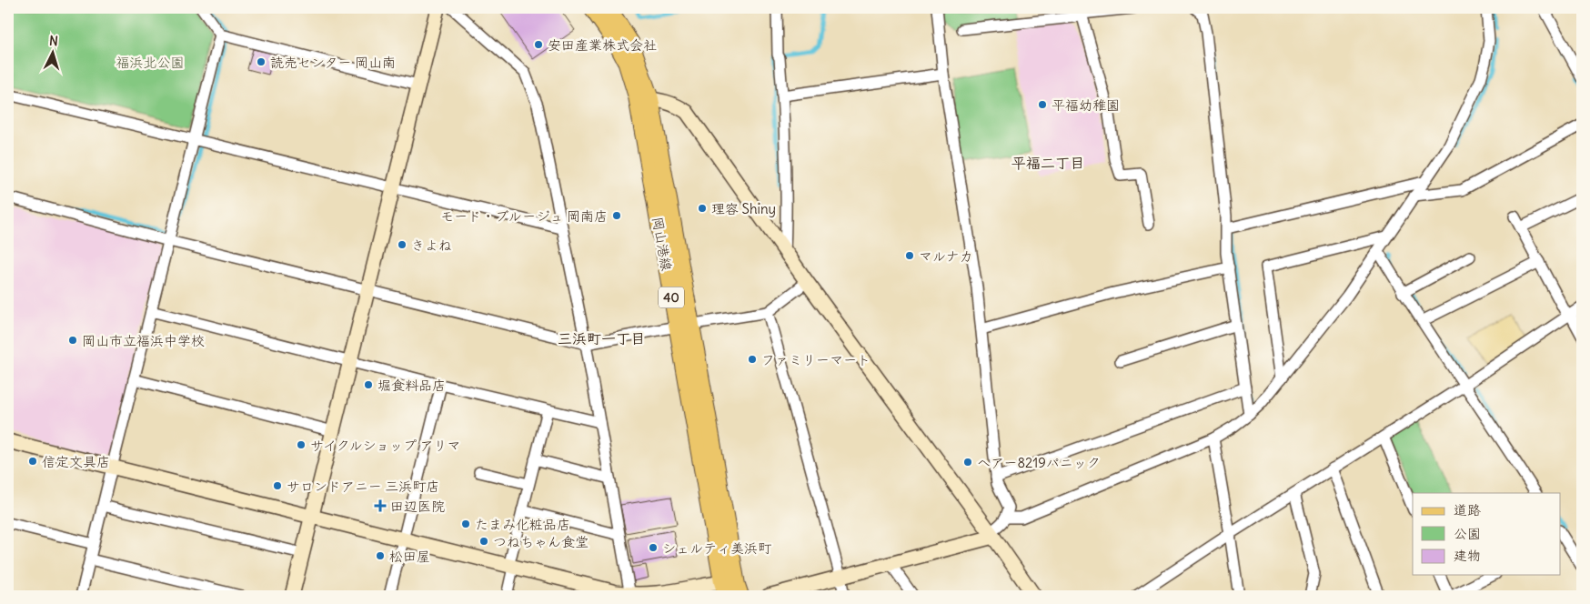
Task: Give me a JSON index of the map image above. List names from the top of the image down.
{
  "streets": {
    "main road": ["岡山港線", "40"]
  },
  "districts": ["平福二丁目", "三浜町一丁目"],
  "parks": ["福浜北公園"],
  "places": {
    "other": [
      "安田産業株式会社",
      "読売センター 岡山南",
      "平福幼稚園",
      "理容 Shiny",
      "モード・ブルージュ 岡南店",
      "きよね",
      "マルナカ",
      "岡山市立福浜中学校",
      "ファミリーマート",
      "堀食料品店",
      "サイクルショップ アリマ",
      "信定文具店",
      "ヘアー8219パニック",
      "サロンドアニー 三浜町店",
      "たまみ化粧品店",
      "つねちゃん食堂",
      "シェルティ美浜町",
      "松田屋"
    ],
    "health": ["田辺医院"]
  },
  "legend": ["道路", "公園", "建物"],
  "north": "top"
}
